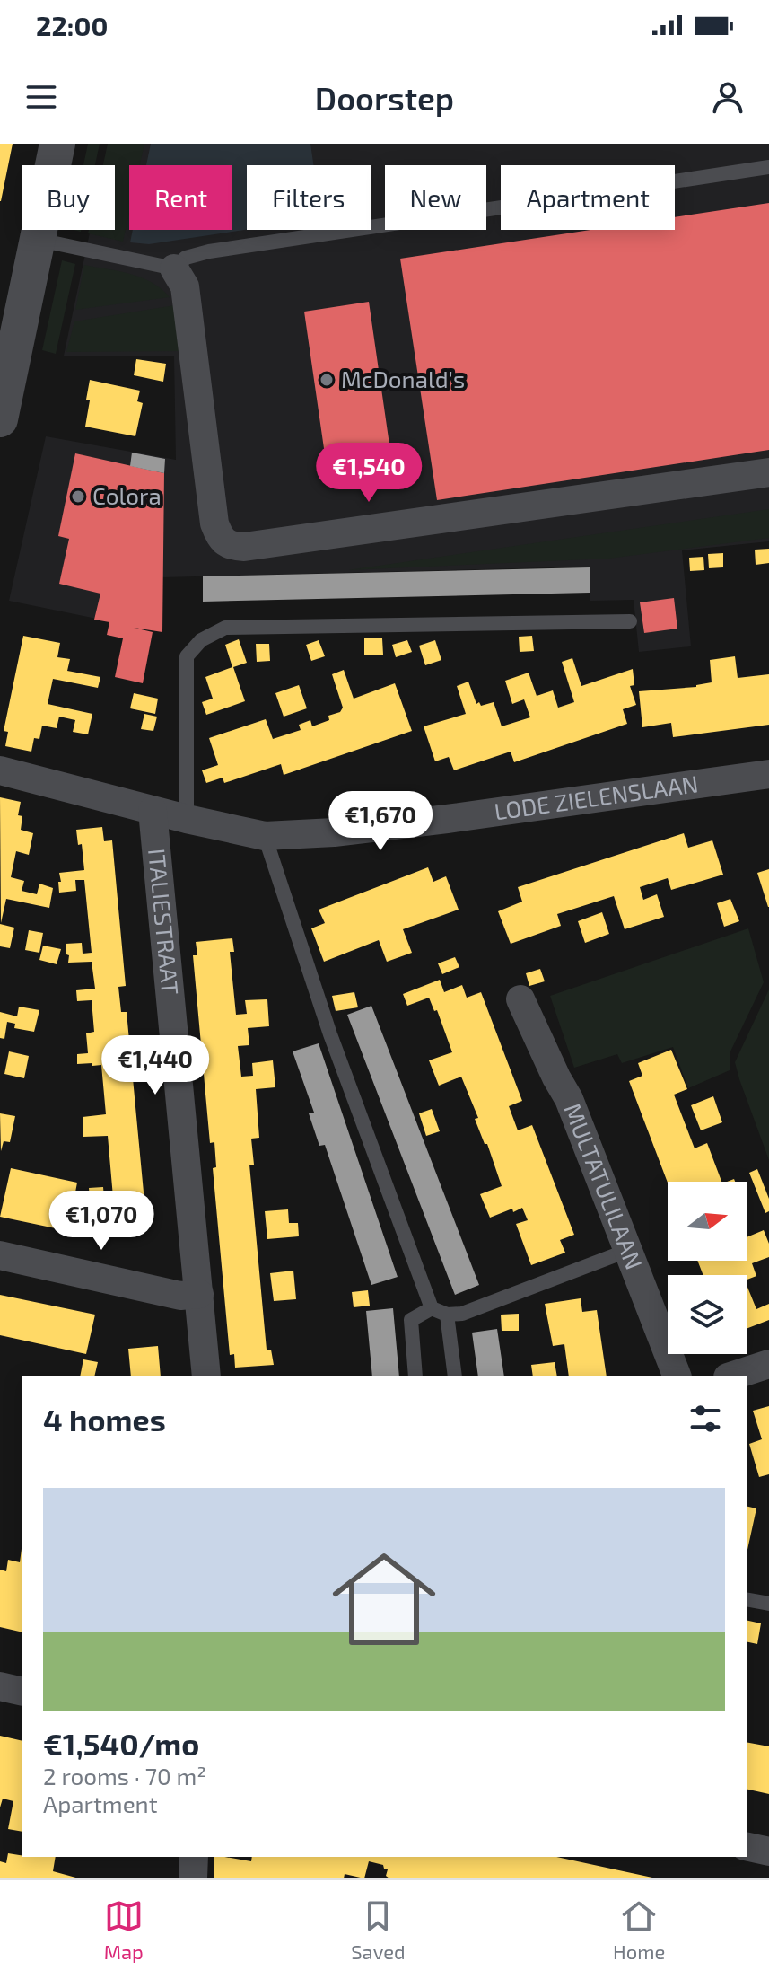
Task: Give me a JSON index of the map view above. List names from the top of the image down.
{
  "streets": {
    "street": ["LODE ZIELENSLAAN", "ITALIESTRAAT", "MULTATULILAAN"]
  },
  "crossings": [
    ["LODE ZIELENSLAAN", "ITALIESTRAAT"]
  ],
  "places": ["McDonald's", "Colora"],
  "north": "right",
  "page": {
    "status": "22:00",
    "header": "Doorstep",
    "chip": [
      "Buy",
      "Rent",
      "Filters",
      "New",
      "Apartment"
    ],
    "price": [
      "€1,540",
      "€1,670",
      "€1,440",
      "€1,070"
    ],
    "heading": "4 homes",
    "list": [
      {
        "name": "€1,540/mo",
        "note": "2 rooms · 70 m² · Apartment"
      }
    ],
    "tabs": ["Map", "Saved", "Home"]
  }
}
